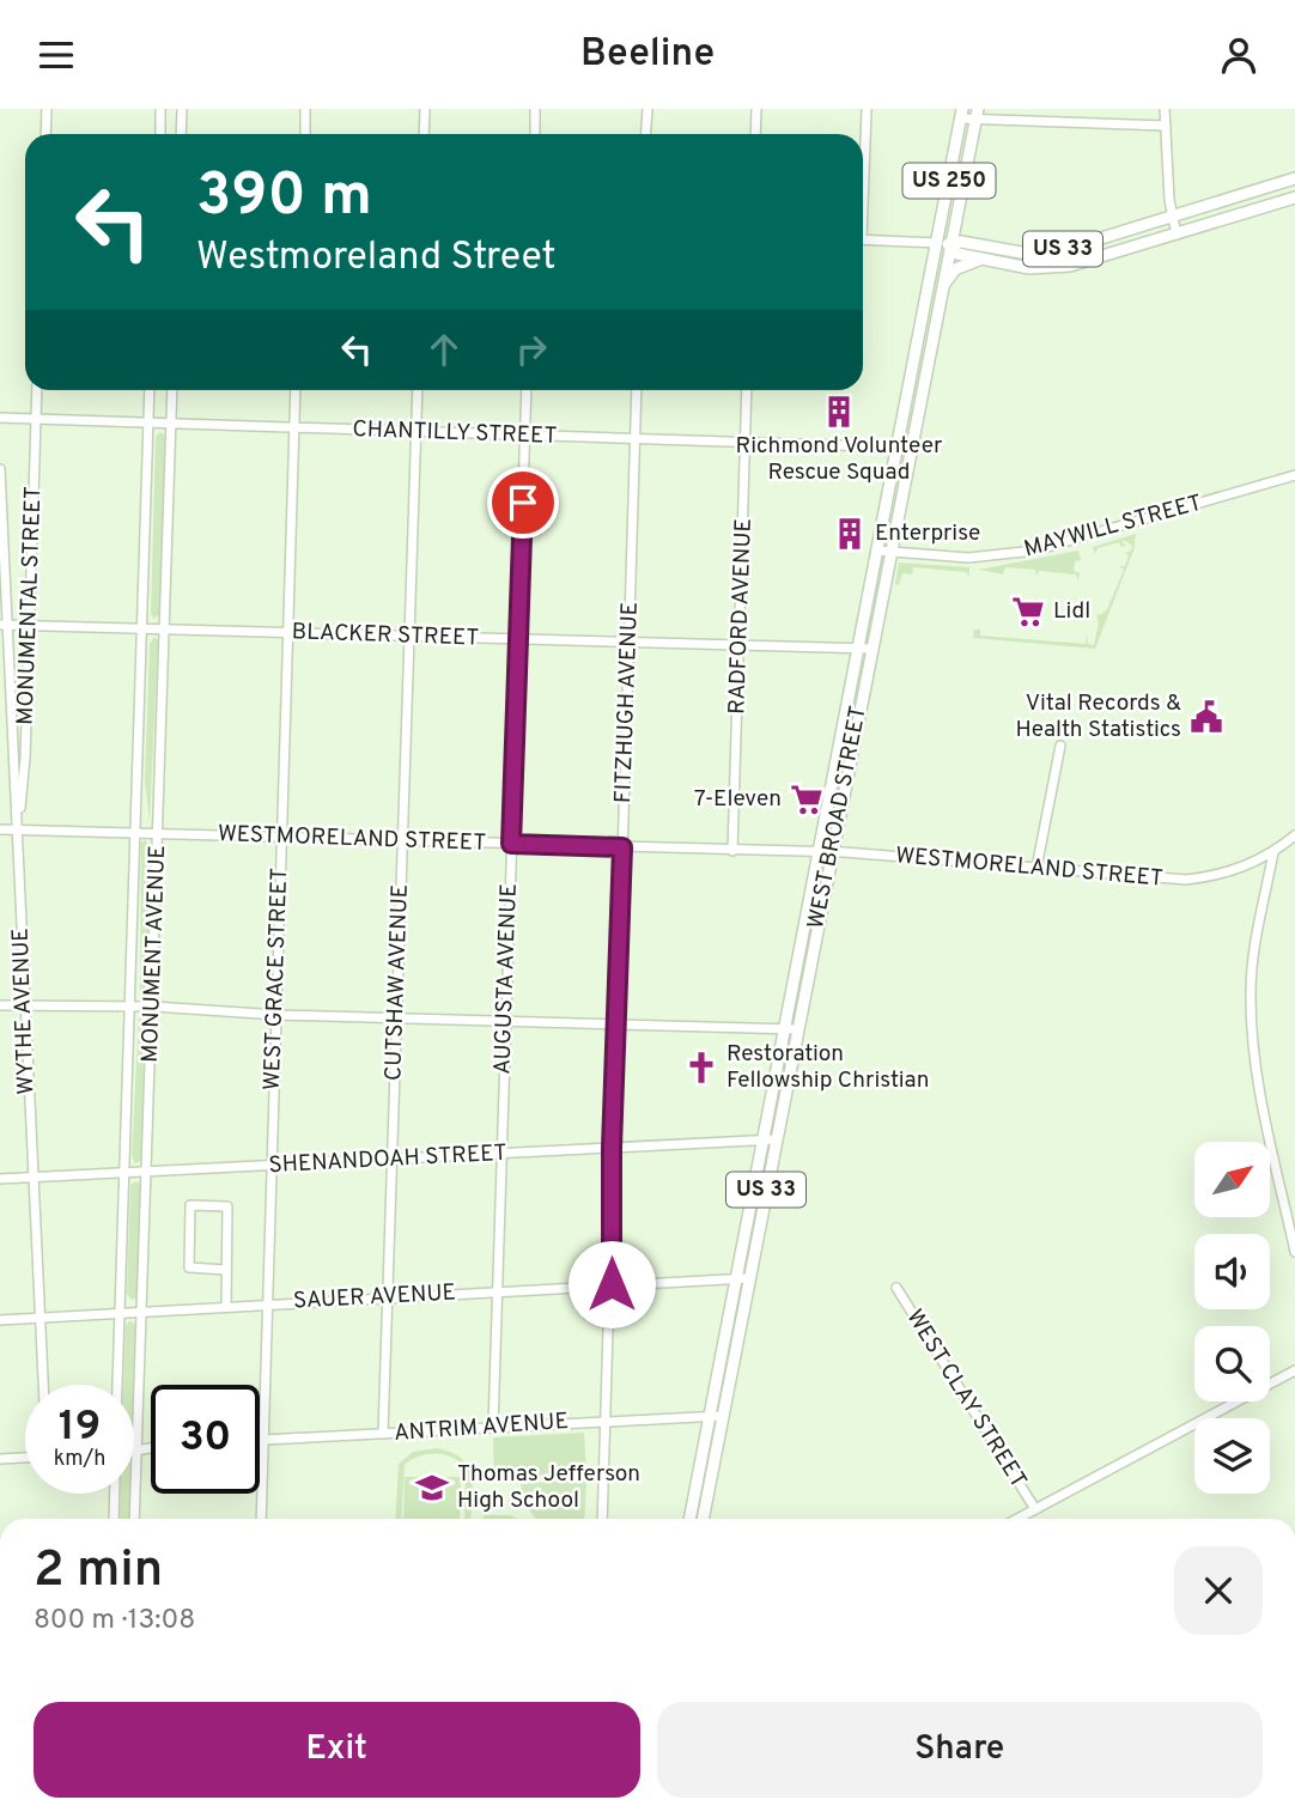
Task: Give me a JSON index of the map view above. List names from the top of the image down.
{
  "streets": {
    "main road": ["US 250", "US 33", "WEST BROAD STREET"],
    "street": [
      "CHANTILLY STREET",
      "MAYWILL STREET",
      "MONUMENTAL STREET",
      "RADFORD AVENUE",
      "BLACKER STREET",
      "FITZHUGH AVENUE",
      "WESTMORELAND STREET",
      "MONUMENT AVENUE",
      "WEST GRACE STREET",
      "AUGUSTA AVENUE",
      "CUTSHAW AVENUE",
      "WYTHE AVENUE",
      "SHENANDOAH STREET",
      "SAUER AVENUE",
      "WEST CLAY STREET",
      "ANTRIM AVENUE"
    ]
  },
  "crossings": [
    ["US 33", "WEST BROAD STREET"],
    ["CHANTILLY STREET", "MONUMENTAL STREET"],
    ["CHANTILLY STREET", "RADFORD AVENUE"],
    ["CHANTILLY STREET", "FITZHUGH AVENUE"],
    ["CHANTILLY STREET", "WEST BROAD STREET"],
    ["CHANTILLY STREET", "MONUMENT AVENUE"],
    ["CHANTILLY STREET", "WEST GRACE STREET"],
    ["CHANTILLY STREET", "AUGUSTA AVENUE"],
    ["CHANTILLY STREET", "CUTSHAW AVENUE"],
    ["MAYWILL STREET", "WEST BROAD STREET"],
    ["MONUMENTAL STREET", "BLACKER STREET"],
    ["MONUMENTAL STREET", "WESTMORELAND STREET"],
    ["MONUMENTAL STREET", "WYTHE AVENUE"],
    ["RADFORD AVENUE", "BLACKER STREET"],
    ["RADFORD AVENUE", "WESTMORELAND STREET"],
    ["BLACKER STREET", "FITZHUGH AVENUE"],
    ["BLACKER STREET", "WEST BROAD STREET"],
    ["BLACKER STREET", "MONUMENT AVENUE"],
    ["BLACKER STREET", "WEST GRACE STREET"],
    ["BLACKER STREET", "AUGUSTA AVENUE"],
    ["BLACKER STREET", "CUTSHAW AVENUE"],
    ["BLACKER STREET", "WYTHE AVENUE"],
    ["FITZHUGH AVENUE", "WESTMORELAND STREET"],
    ["FITZHUGH AVENUE", "SHENANDOAH STREET"],
    ["FITZHUGH AVENUE", "SAUER AVENUE"],
    ["FITZHUGH AVENUE", "ANTRIM AVENUE"],
    ["WEST BROAD STREET", "WESTMORELAND STREET"],
    ["WEST BROAD STREET", "SHENANDOAH STREET"],
    ["WEST BROAD STREET", "SAUER AVENUE"],
    ["WEST BROAD STREET", "ANTRIM AVENUE"],
    ["WESTMORELAND STREET", "MONUMENT AVENUE"],
    ["WESTMORELAND STREET", "WEST GRACE STREET"],
    ["WESTMORELAND STREET", "AUGUSTA AVENUE"],
    ["WESTMORELAND STREET", "CUTSHAW AVENUE"],
    ["WESTMORELAND STREET", "WYTHE AVENUE"],
    ["MONUMENT AVENUE", "SHENANDOAH STREET"],
    ["MONUMENT AVENUE", "SAUER AVENUE"],
    ["WEST GRACE STREET", "SHENANDOAH STREET"],
    ["WEST GRACE STREET", "SAUER AVENUE"],
    ["WEST GRACE STREET", "ANTRIM AVENUE"],
    ["AUGUSTA AVENUE", "SHENANDOAH STREET"],
    ["AUGUSTA AVENUE", "SAUER AVENUE"],
    ["AUGUSTA AVENUE", "ANTRIM AVENUE"],
    ["CUTSHAW AVENUE", "SHENANDOAH STREET"],
    ["CUTSHAW AVENUE", "SAUER AVENUE"],
    ["CUTSHAW AVENUE", "ANTRIM AVENUE"],
    ["WYTHE AVENUE", "SHENANDOAH STREET"],
    ["WYTHE AVENUE", "SAUER AVENUE"]
  ],
  "places": {
    "building": ["Richmond Volunteer Rescue Squad", "Enterprise"],
    "supermarket": ["Lidl", "7-Eleven"],
    "public building": ["Vital Records & Health Statistics"],
    "church": ["Restoration Fellowship Christian"],
    "school or university": ["Thomas Jefferson High School"]
  },
  "north": "top right",
  "page": {
    "header": "Beeline",
    "turn": ["390 m", "Westmoreland Street"],
    "speed": "19 km/h",
    "limit": "30",
    "heading": ["2 min", "800 m · 13:08"],
    "buttons": ["Exit", "Share"]
  }
}
